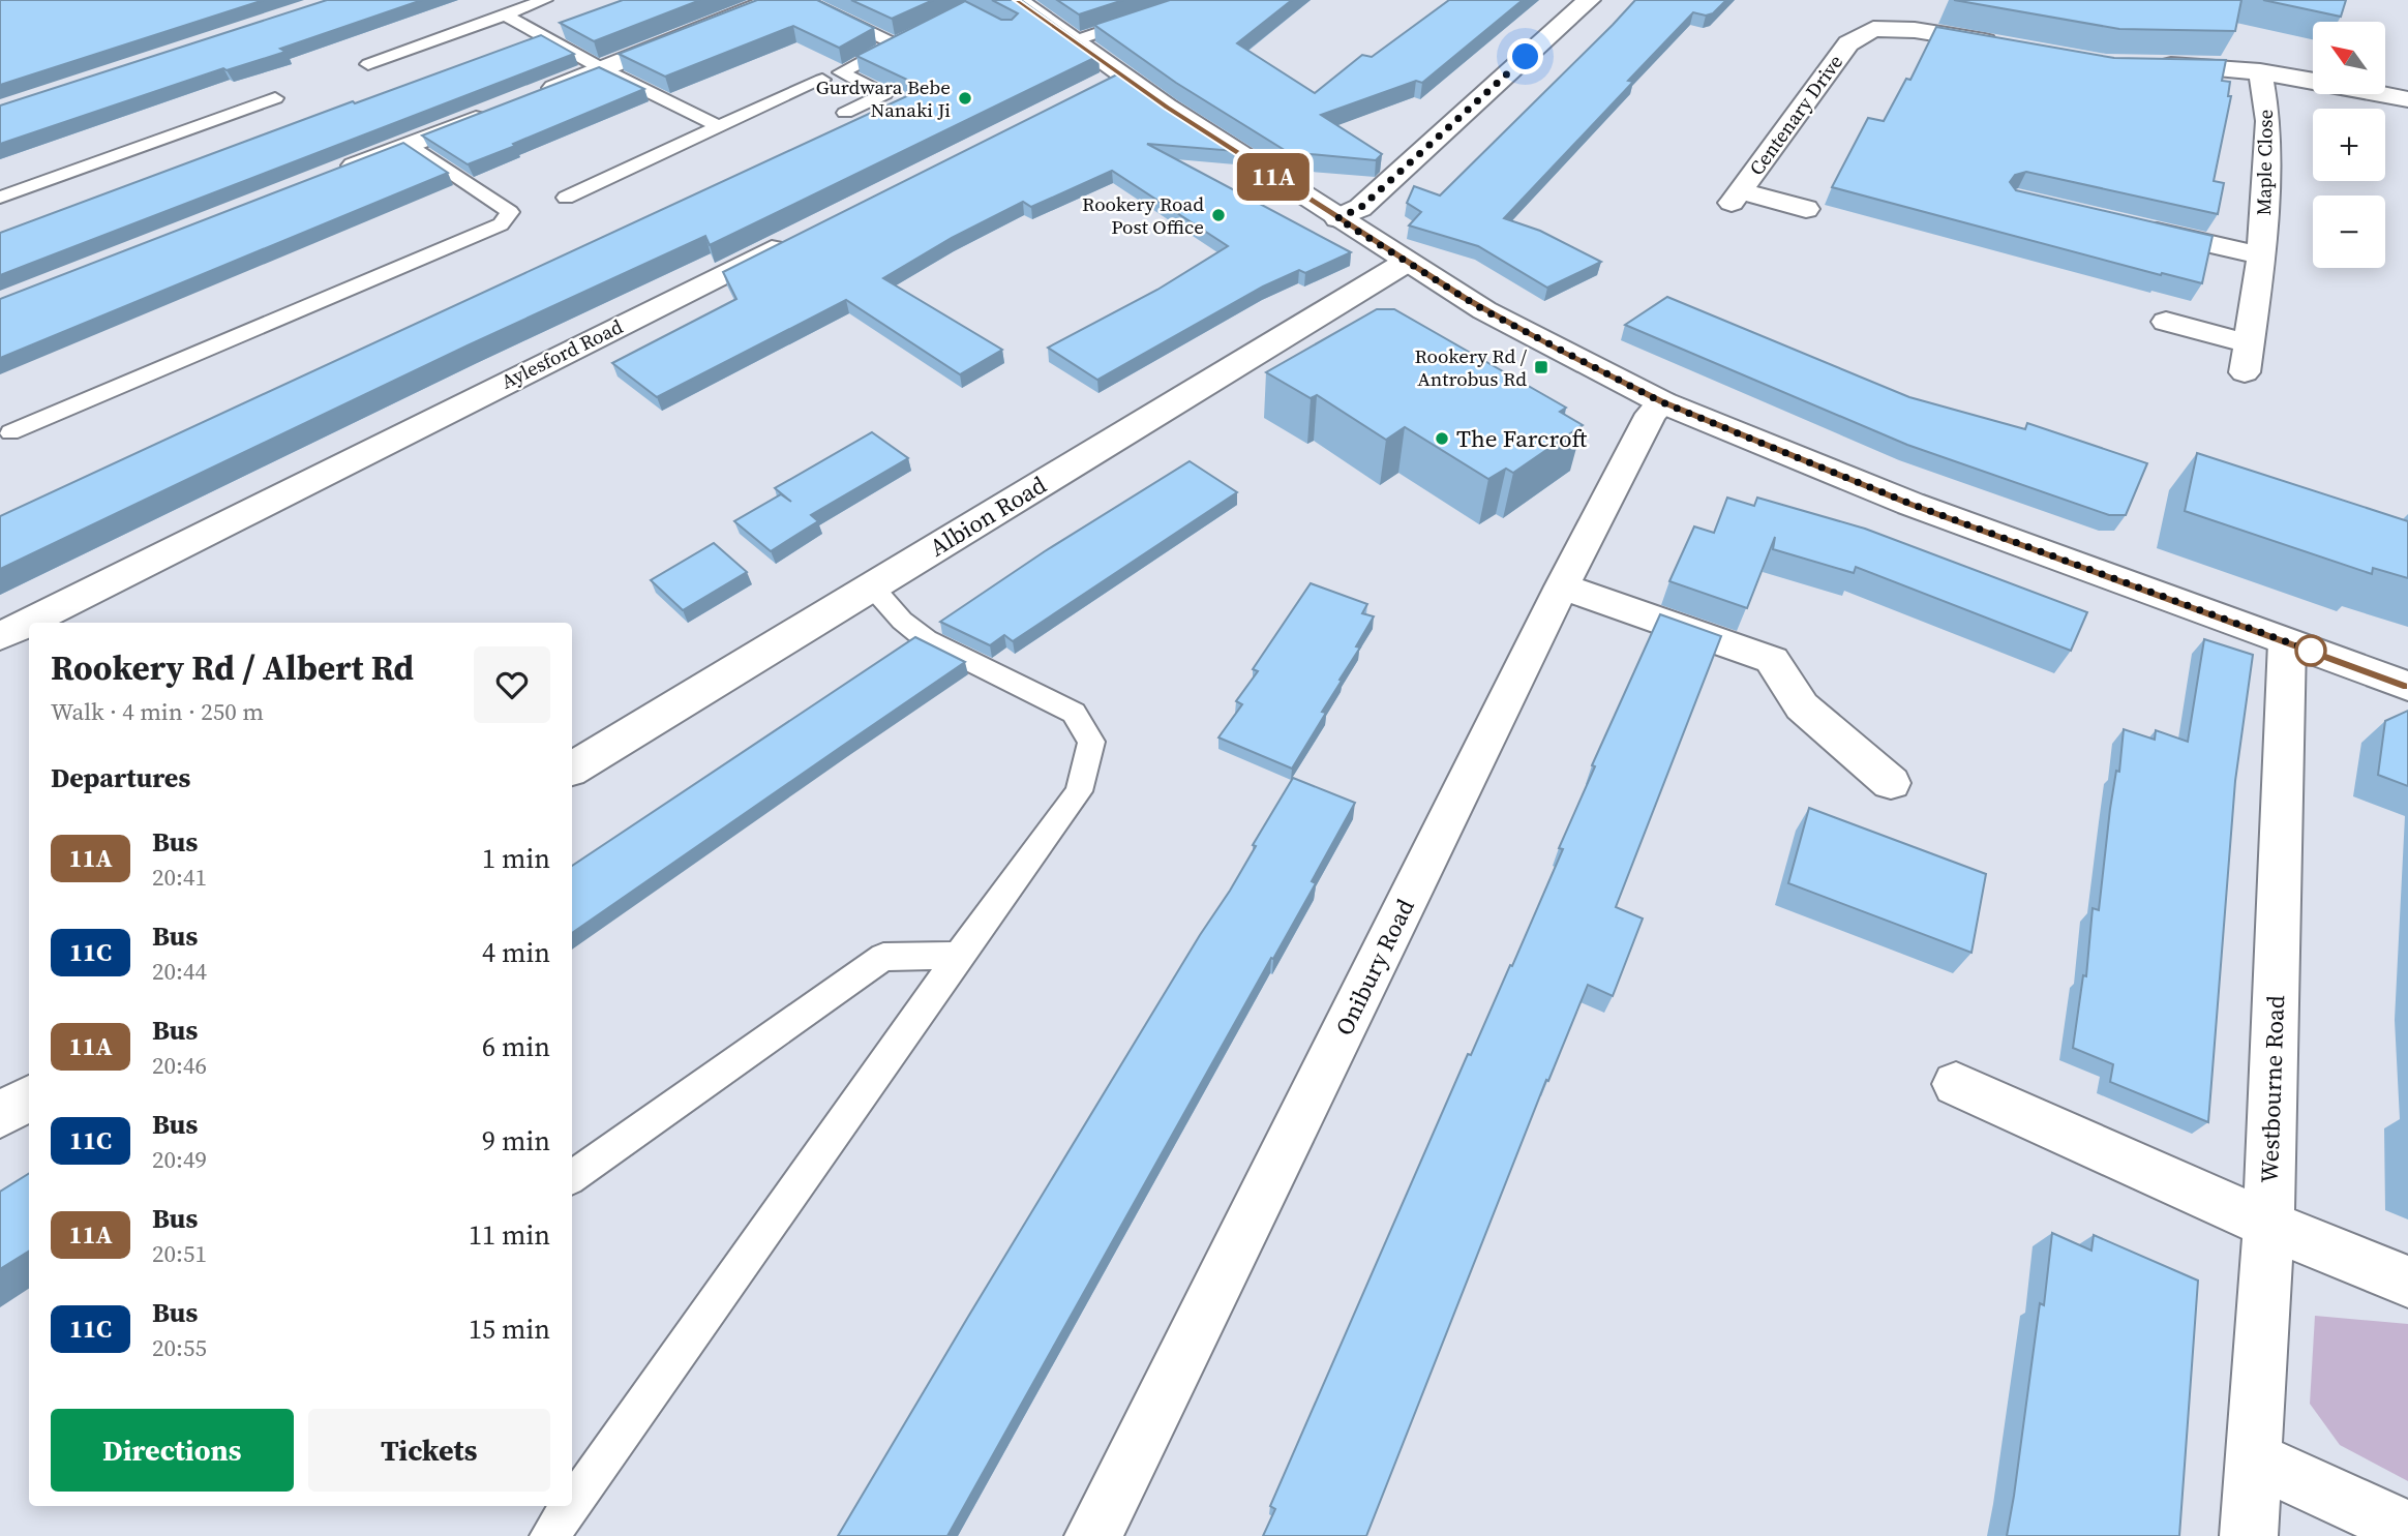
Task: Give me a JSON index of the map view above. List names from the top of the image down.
{
  "streets": {
    "street": [
      "Centenary Drive",
      "Maple Close",
      "Aylesford Road",
      "Albion Road",
      "Onibury Road",
      "Westbourne Road"
    ]
  },
  "places": {
    "other": ["Gurdwara Bebe Nanaki Ji", "Rookery Road Post Office", "The Farcroft"],
    "transit": ["Rookery Rd / Antrobus Rd"]
  },
  "lines": ["bus line 11A"],
  "north": "top left",
  "page": {
    "on_map": "11A",
    "map_buttons": ["+", "−"],
    "heading": [
      ["Rookery Rd / Albert Rd", "Walk · 4 min · 250 m"],
      "Departures"
    ],
    "list": [
      {
        "mark": "11A",
        "name": "Bus",
        "note": "20:41",
        "value": "1 min"
      },
      {
        "mark": "11C",
        "name": "Bus",
        "note": "20:44",
        "value": "4 min"
      },
      {
        "mark": "11A",
        "name": "Bus",
        "note": "20:46",
        "value": "6 min"
      },
      {
        "mark": "11C",
        "name": "Bus",
        "note": "20:49",
        "value": "9 min"
      },
      {
        "mark": "11A",
        "name": "Bus",
        "note": "20:51",
        "value": "11 min"
      },
      {
        "mark": "11C",
        "name": "Bus",
        "note": "20:55",
        "value": "15 min"
      }
    ],
    "buttons": ["Directions", "Tickets"]
  }
}
